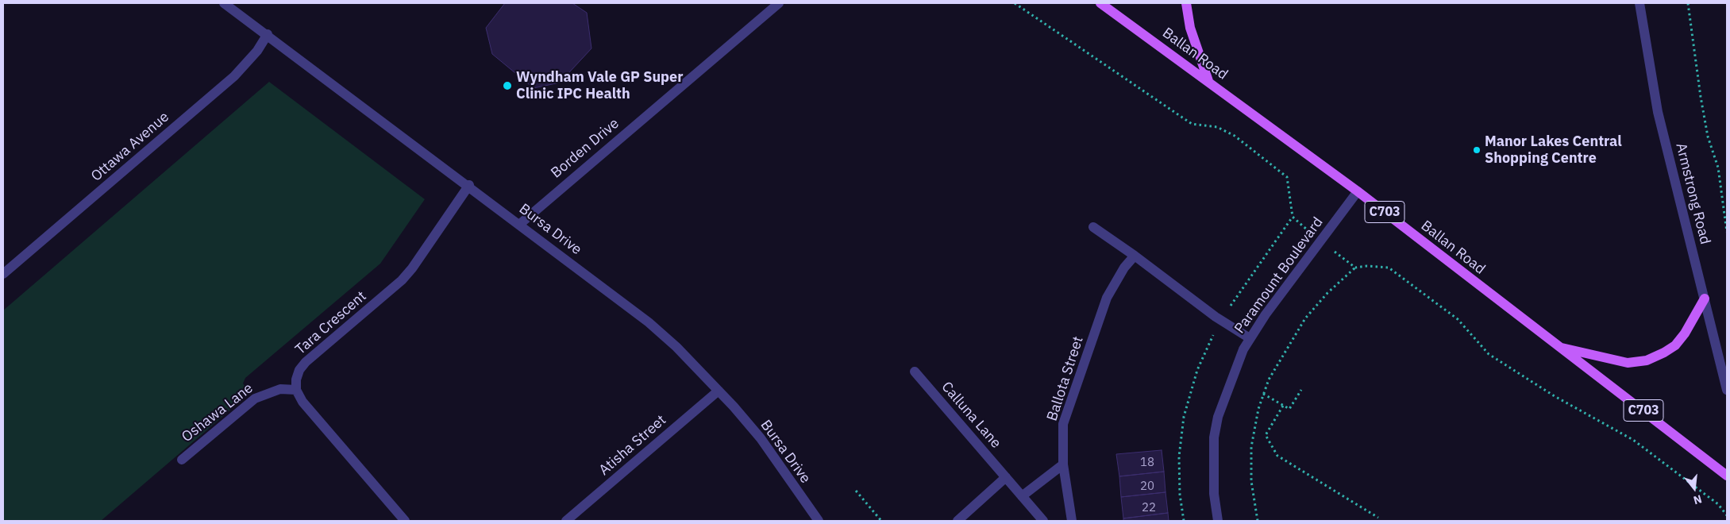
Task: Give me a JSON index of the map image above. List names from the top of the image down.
{
  "streets": {
    "main road": ["Ballan Road", "C703"],
    "street": [
      "Ottawa Avenue",
      "Borden Drive",
      "Armstrong Road",
      "Bursa Drive",
      "Paramount Boulevard",
      "Tara Crescent",
      "Ballota Street",
      "Oshawa Lane",
      "Calluna Lane",
      "Atisha Street"
    ]
  },
  "crossings": [
    ["Ballan Road", "Paramount Boulevard"],
    ["Ottawa Avenue", "Bursa Drive"],
    ["Borden Drive", "Bursa Drive"],
    ["Bursa Drive", "Tara Crescent"],
    ["Bursa Drive", "Atisha Street"],
    ["Tara Crescent", "Oshawa Lane"]
  ],
  "places": ["Wyndham Vale GP Super Clinic IPC Health", "Manor Lakes Central Shopping Centre"],
  "house_numbers": ["18", "20", "22"],
  "north": "bottom"
}
